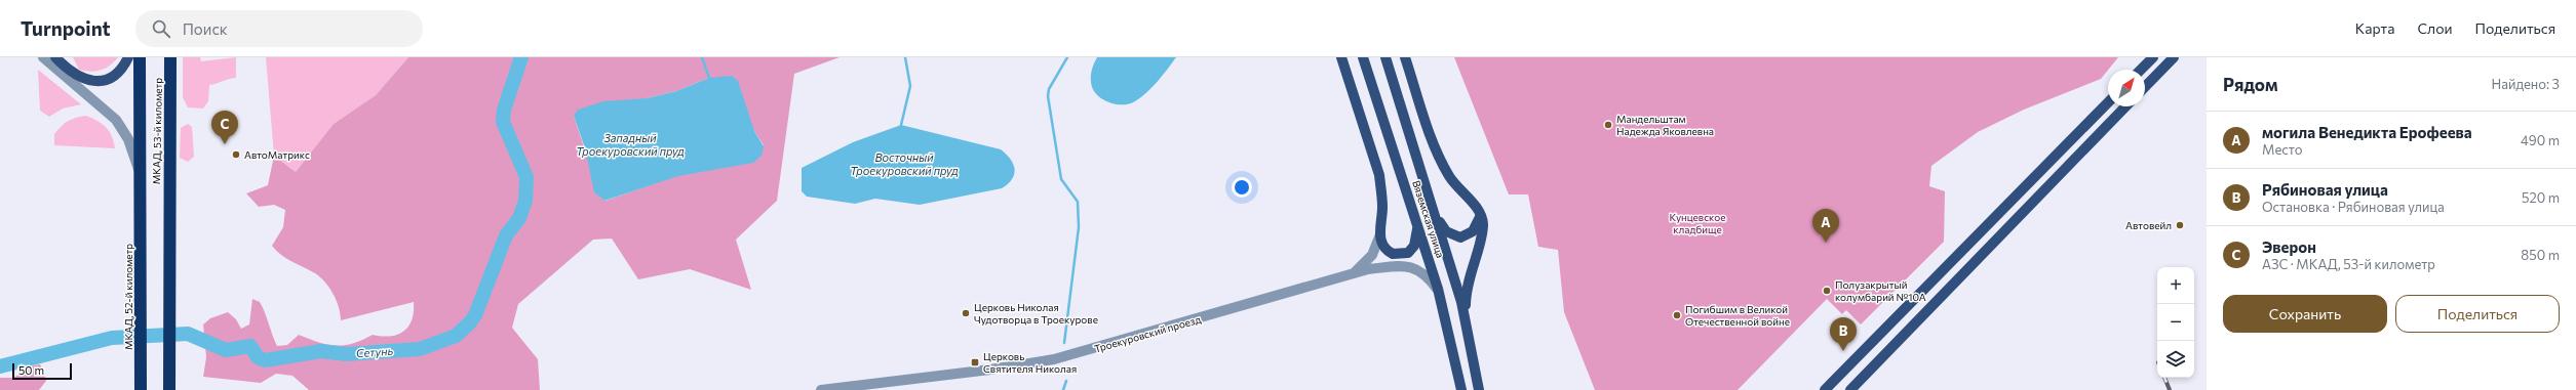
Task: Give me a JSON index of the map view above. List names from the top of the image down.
{
  "streets": {
    "highway": ["МКАД, 53-й километр", "МКАД, 52-й километр"],
    "main road": ["Вяземская улица"],
    "street": ["Троекуровский проезд"]
  },
  "crossings": [
    ["МКАД, 53-й километр", "МКАД, 52-й километр"]
  ],
  "water": ["Западный Троекуровский пруд", "Восточный Троекуровский пруд", "Сетунь"],
  "parks": ["Кунцевское кладбище"],
  "places": {
    "other": [
      "Мандельштам Надежда Яковлевна",
      "АвтоМатрикс",
      "Автовейл",
      "Полузакрытый колумбарий №10А",
      "Церковь Николая Чудотворца в Троекурове",
      "Погибшим в Великой Отечественной войне"
    ],
    "transit": ["Церковь Святителя Николая"]
  },
  "scale_bar": "50 m",
  "north": "top right",
  "page": {
    "header": "Turnpoint",
    "search": "Поиск",
    "nav": ["Карта", "Слои", "Поделиться"],
    "heading": ["Рядом", "Найдено: 3"],
    "pins": ["C", "A", "B"],
    "list": [
      {
        "mark": "A",
        "name": "могила Венедикта Ерофеева",
        "note": "Место",
        "value": "490 m"
      },
      {
        "mark": "B",
        "name": "Рябиновая улица",
        "note": "Остановка · Рябиновая улица",
        "value": "520 m"
      },
      {
        "mark": "C",
        "name": "Эверон",
        "note": "АЗС · МКАД, 53-й километр",
        "value": "850 m"
      }
    ],
    "map_buttons": ["+", "−"],
    "buttons": ["Сохранить", "Поделиться"],
    "scale": "50 m"
  }
}
